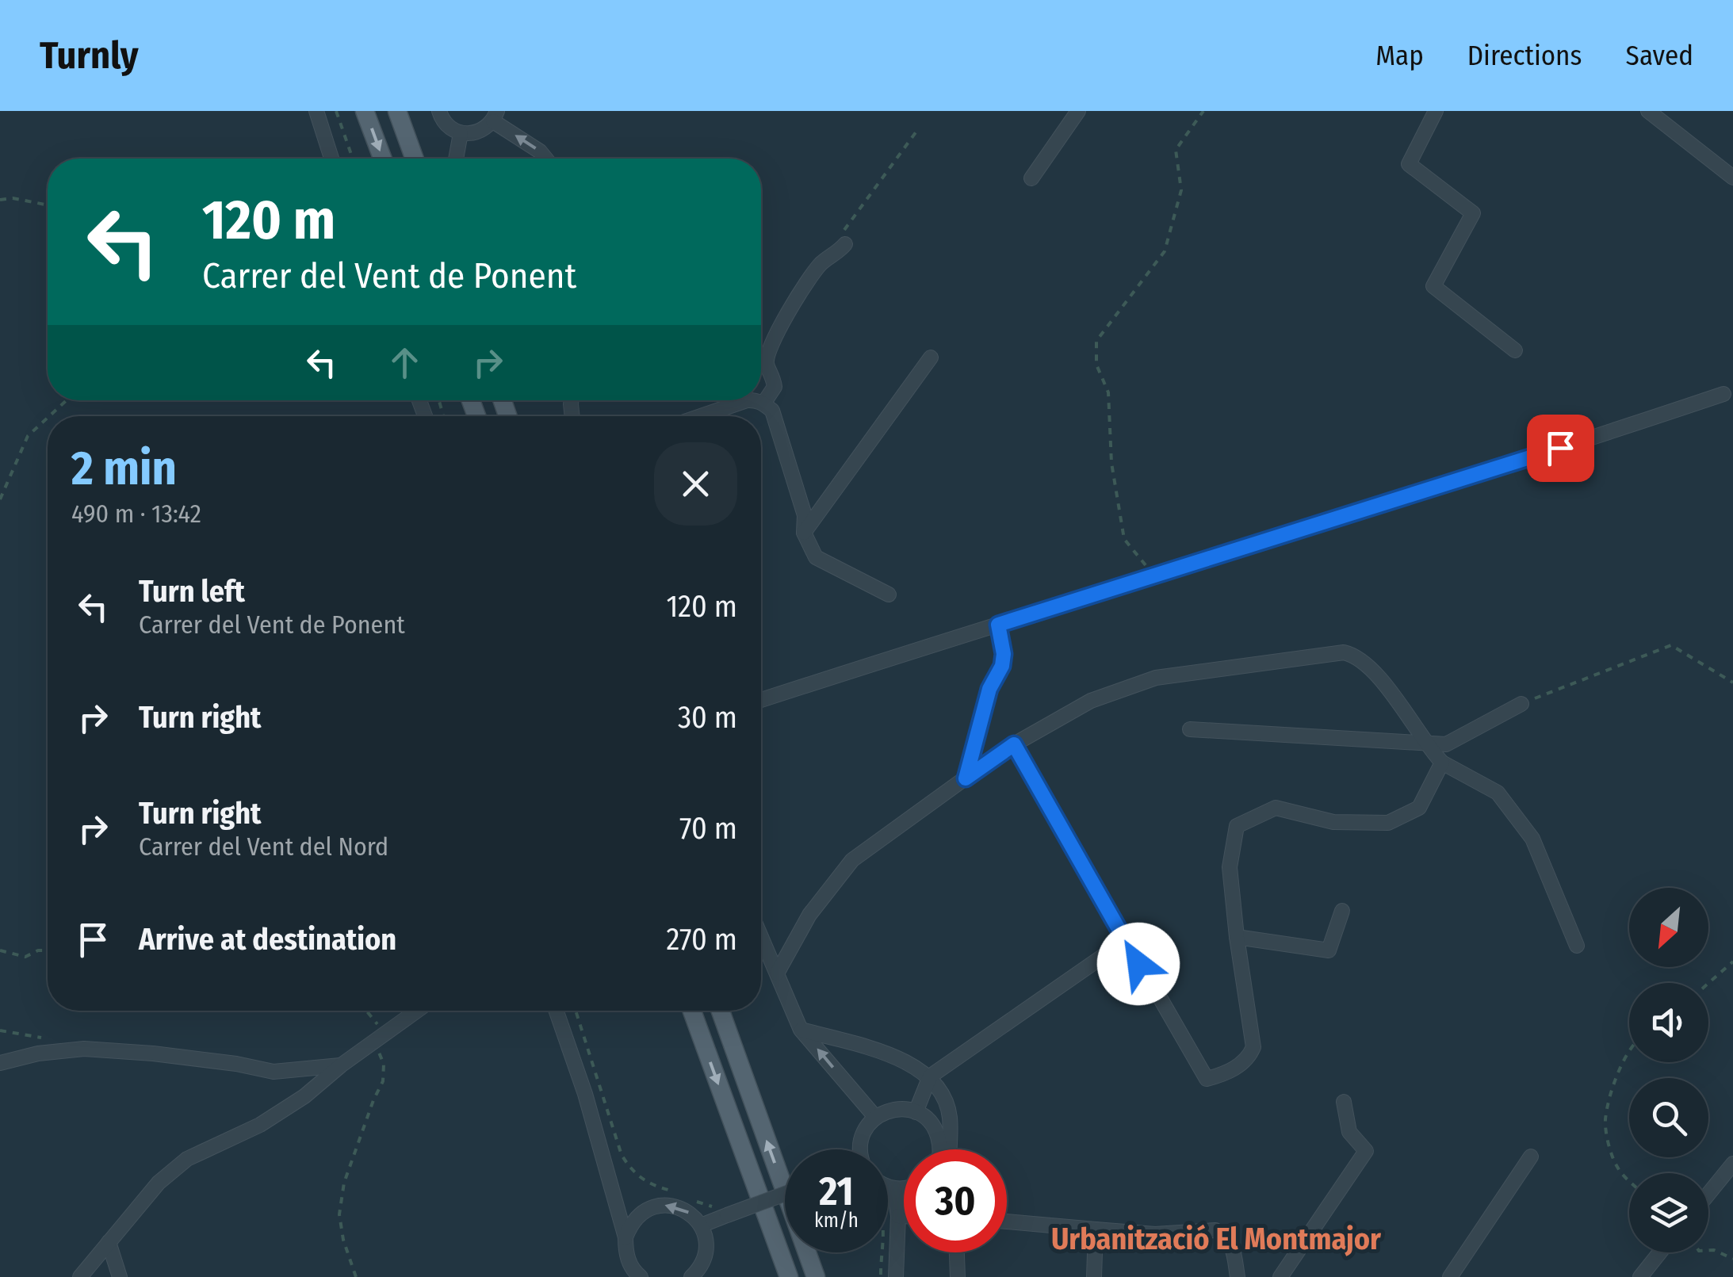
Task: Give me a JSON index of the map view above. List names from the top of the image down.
{
  "districts": ["Urbanització El Montmajor"],
  "north": "bottom left",
  "page": {
    "header": "Turnly",
    "nav": ["Map", "Directions", "Saved"],
    "turn": ["120 m", "Carrer del Vent de Ponent"],
    "heading": ["2 min", "490 m · 13:42"],
    "list": [
      {
        "name": "Turn left",
        "note": "Carrer del Vent de Ponent",
        "value": "120 m"
      },
      {
        "name": "Turn right",
        "value": "30 m"
      },
      {
        "name": "Turn right",
        "note": "Carrer del Vent del Nord",
        "value": "70 m"
      },
      {
        "name": "Arrive at destination",
        "value": "270 m"
      }
    ],
    "speed": "21 km/h",
    "limit": "30"
  }
}
